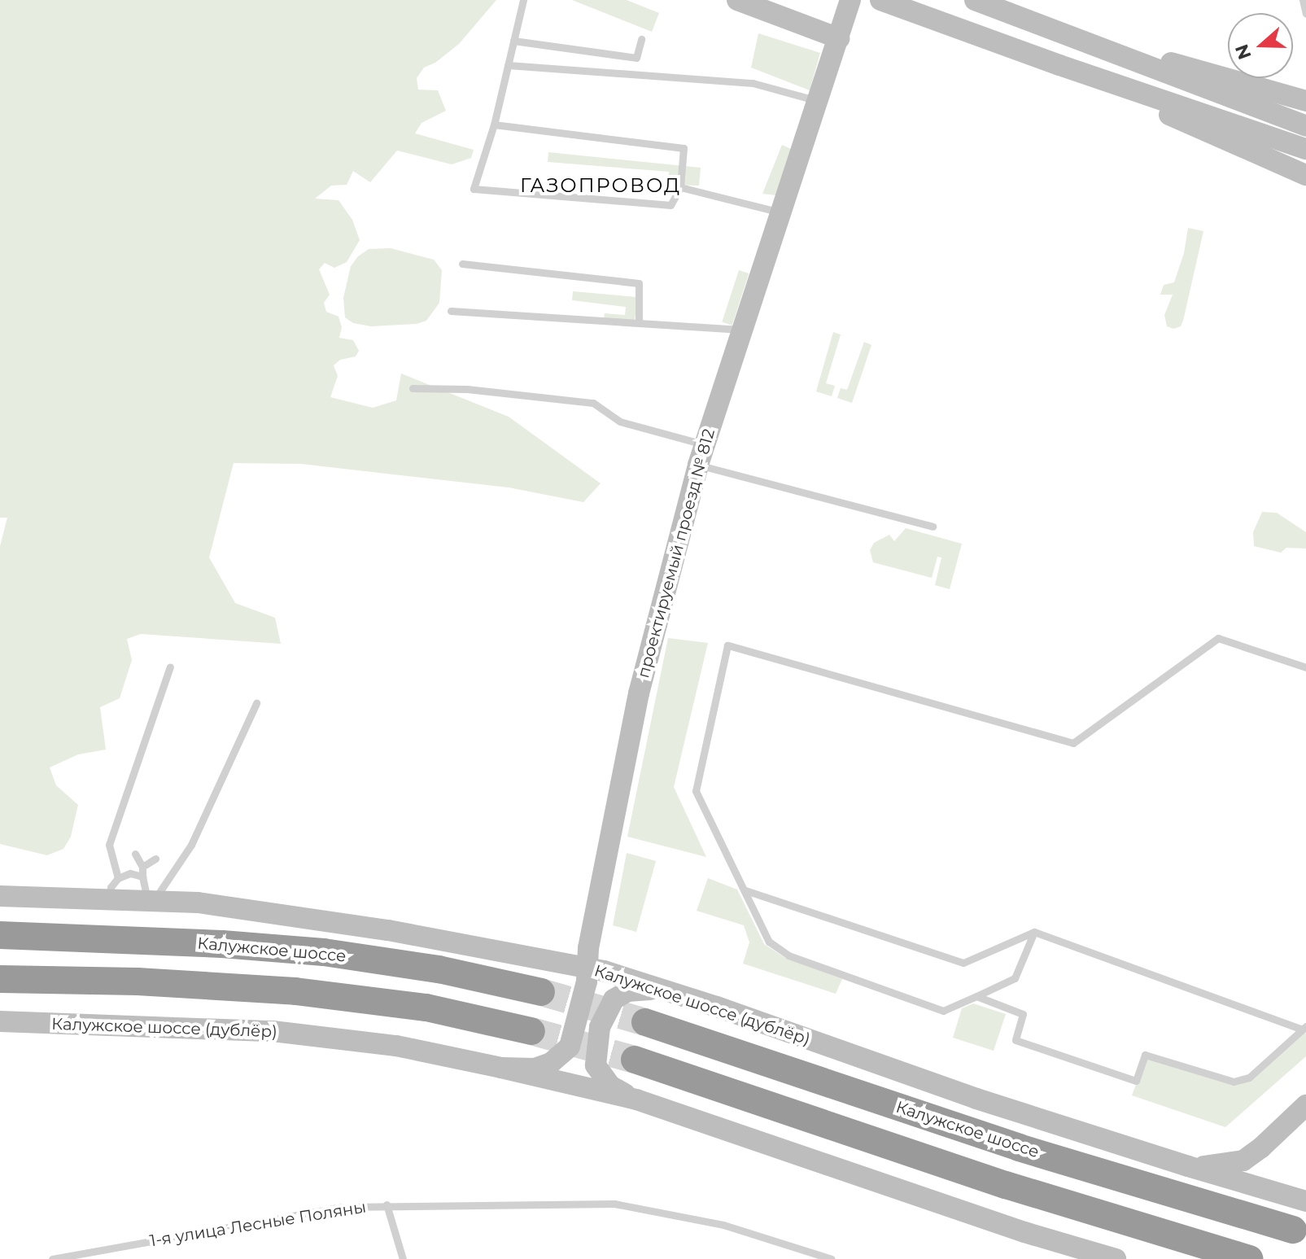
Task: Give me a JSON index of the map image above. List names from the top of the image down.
{
  "streets": {
    "highway": ["Калужское шоссе"],
    "main road": ["проектируемый проезд № 812", "Калужское шоссе (дублёр)"],
    "lane": ["1-я улица Лесные Поляны"]
  },
  "crossings": [
    ["проектируемый проезд № 812", "Калужское шоссе (дублёр)"]
  ],
  "districts": ["ГАЗОПРОВОД"],
  "north": "left"
}
